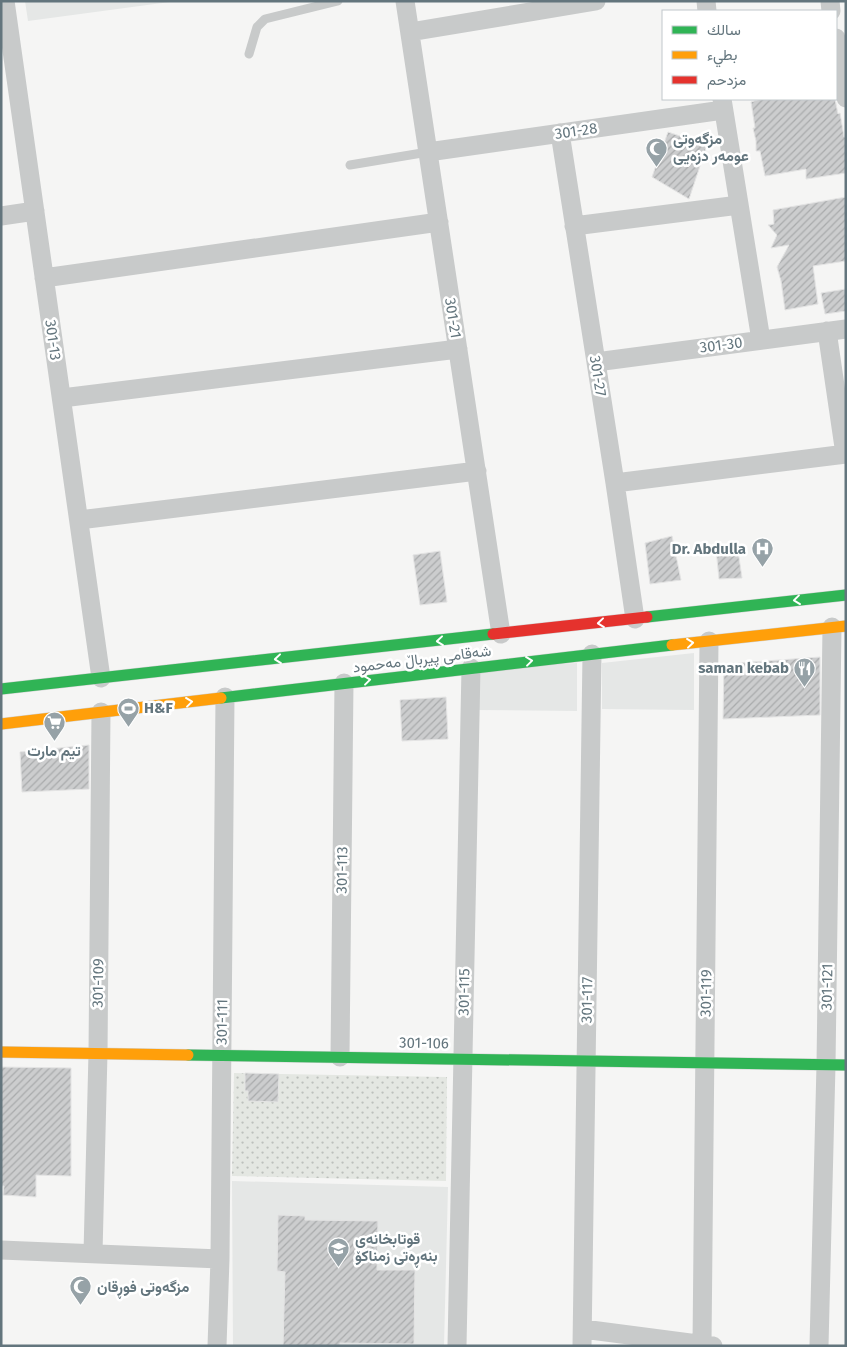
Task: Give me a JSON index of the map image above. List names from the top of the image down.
{
  "streets": {
    "main road": ["شەقامی پیرباڵ مەحمود", "301-106"],
    "street": [
      "301-28",
      "301-21",
      "301-13",
      "301-30",
      "301-27",
      "301-113",
      "301-109",
      "301-121",
      "301-115",
      "301-119",
      "301-117",
      "301-111"
    ]
  },
  "crossings": [
    ["301-28", "301-21"],
    ["301-28", "301-27"],
    ["301-21", "شەقامی پیرباڵ مەحمود"],
    ["301-13", "شەقامی پیرباڵ مەحمود"],
    ["301-30", "301-27"],
    ["301-27", "شەقامی پیرباڵ مەحمود"],
    ["شەقامی پیرباڵ مەحمود", "301-113"],
    ["شەقامی پیرباڵ مەحمود", "301-109"],
    ["شەقامی پیرباڵ مەحمود", "301-121"],
    ["شەقامی پیرباڵ مەحمود", "301-115"],
    ["شەقامی پیرباڵ مەحمود", "301-119"],
    ["شەقامی پیرباڵ مەحمود", "301-117"],
    ["شەقامی پیرباڵ مەحمود", "301-111"],
    ["301-113", "301-106"],
    ["301-109", "301-106"],
    ["301-121", "301-106"],
    ["301-115", "301-106"],
    ["301-119", "301-106"],
    ["301-117", "301-106"],
    ["301-111", "301-106"]
  ],
  "places": {
    "mosque": ["مزگەوتی عومەر دزەیی", "مزگەوتی فوڕقان"],
    "hospital": ["Dr. Abdulla"],
    "restaurant": ["saman kebab"],
    "sports": ["H&F"],
    "supermarket": ["تیم مارت"],
    "school or university": ["قوتابخانەی بنەڕەتی زمناکۆ"]
  },
  "legend": ["سالك", "بطيء", "مزدحم"]
}
